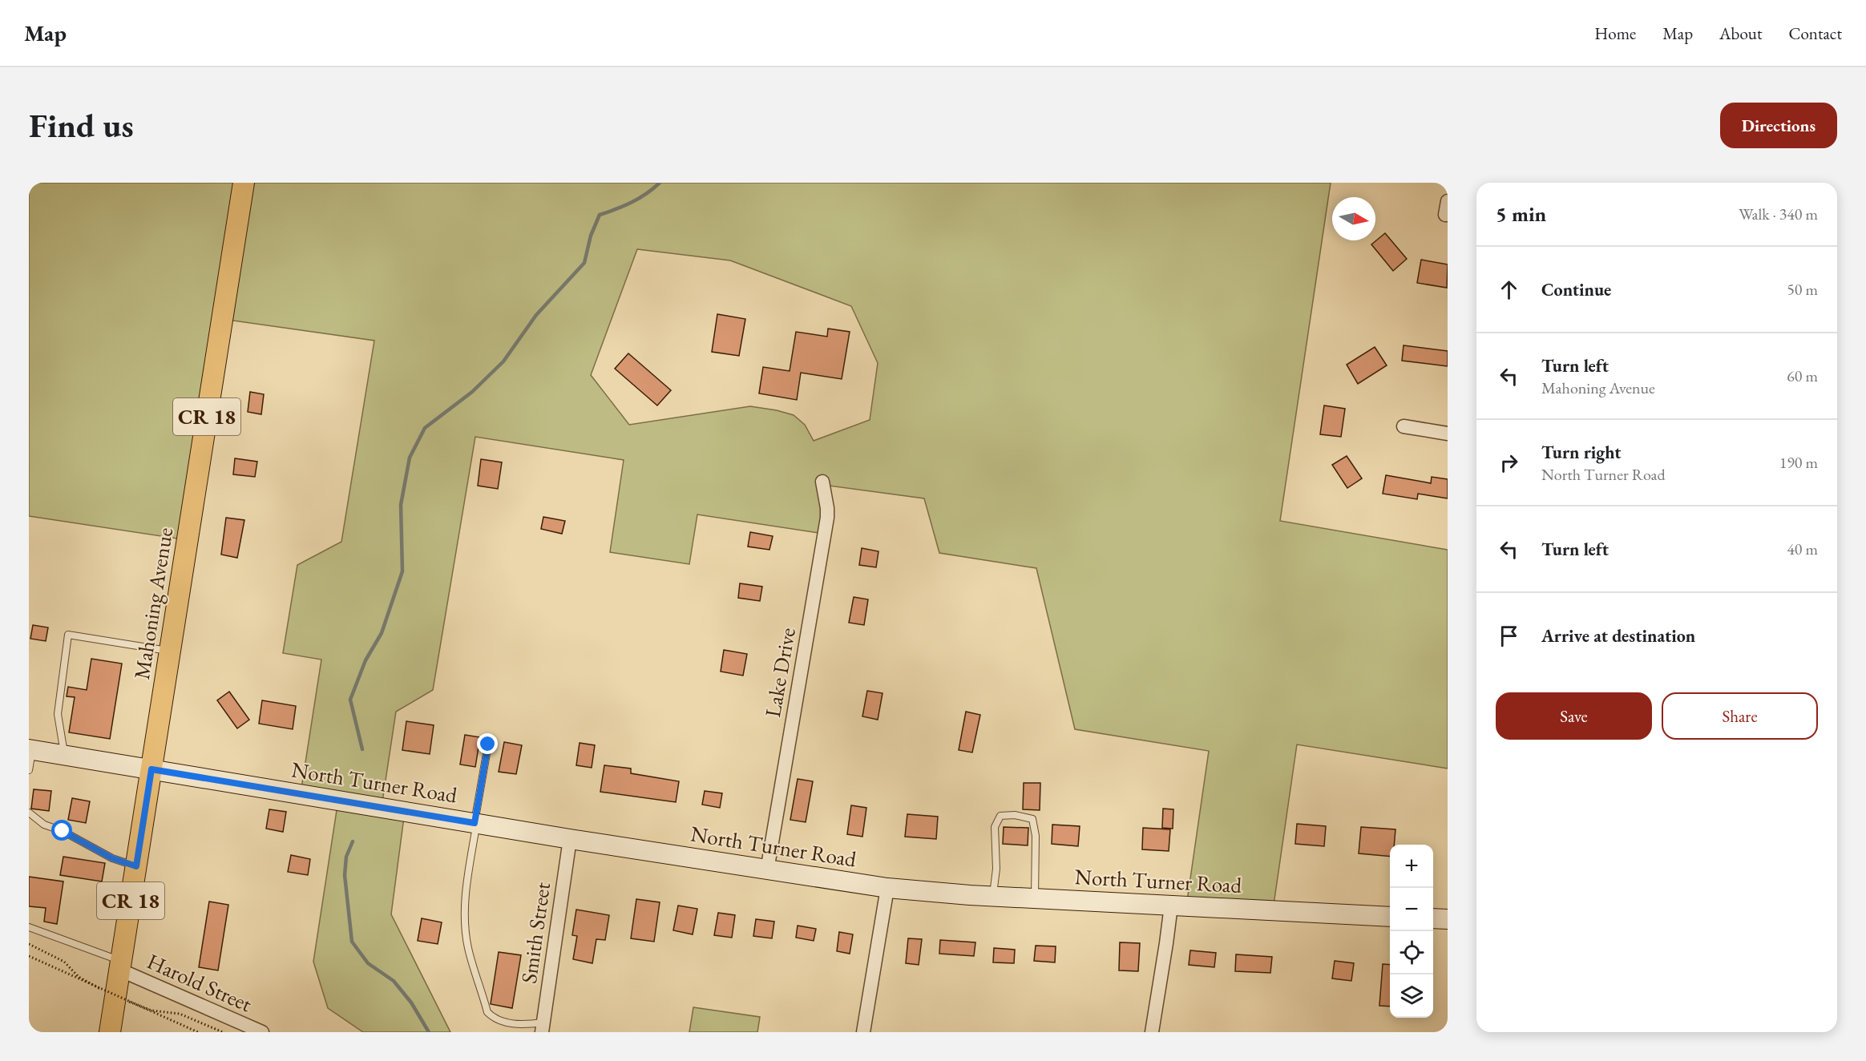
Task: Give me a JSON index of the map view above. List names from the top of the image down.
{
  "streets": {
    "main road": ["CR 18", "Mahoning Avenue"],
    "street": [
      "Lake Drive",
      "North Turner Road",
      "Smith Street",
      "Harold Street"
    ]
  },
  "crossings": [
    ["Mahoning Avenue", "North Turner Road"],
    ["Mahoning Avenue", "Harold Street"],
    ["Lake Drive", "North Turner Road"],
    ["North Turner Road", "Smith Street"]
  ],
  "north": "right",
  "page": {
    "header": "Map",
    "nav": [
      "Home",
      "Map",
      "About",
      "Contact"
    ],
    "buttons": [
      "Directions",
      ["Save", "Share"]
    ],
    "title": "Find us",
    "heading": ["5 min", "Walk · 340 m"],
    "list": [
      ["Continue", "50 m"],
      ["Turn left", "Mahoning Avenue", "60 m"],
      ["Turn right", "North Turner Road", "190 m"],
      ["Turn left", "40 m"],
      "Arrive at destination"
    ],
    "map_buttons": ["+", "−"]
  }
}
